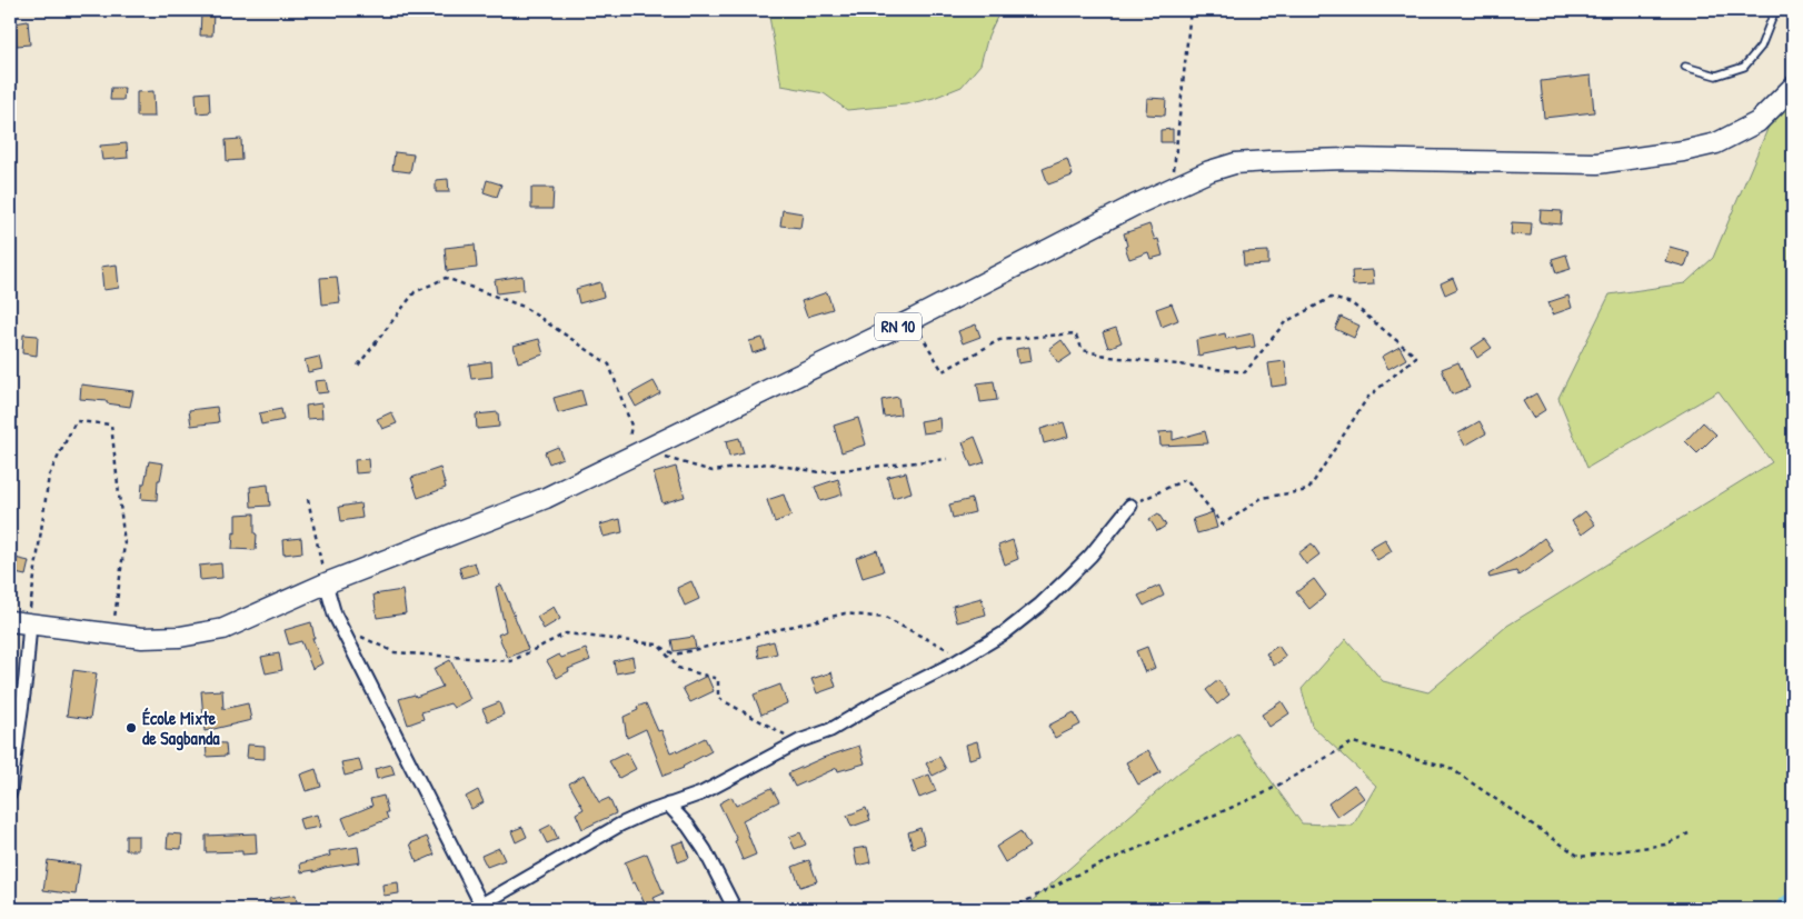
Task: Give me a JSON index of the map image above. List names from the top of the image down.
{
  "streets": {
    "main road": ["RN 10"]
  },
  "places": ["École Mixte de Sagbanda"]
}
